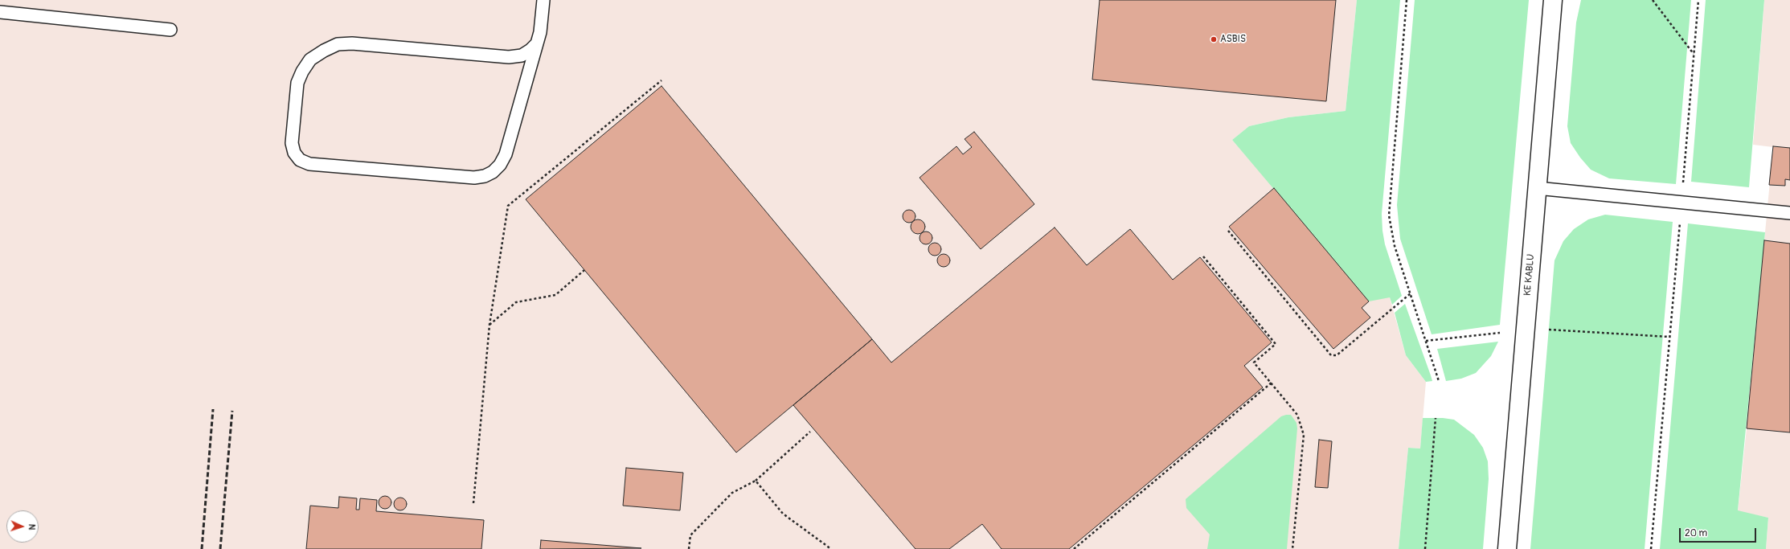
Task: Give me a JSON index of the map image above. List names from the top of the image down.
{
  "streets": {
    "street": ["KE KABLU"]
  },
  "places": ["ASBIS"],
  "scale_bar": "20 m",
  "north": "right"
}
